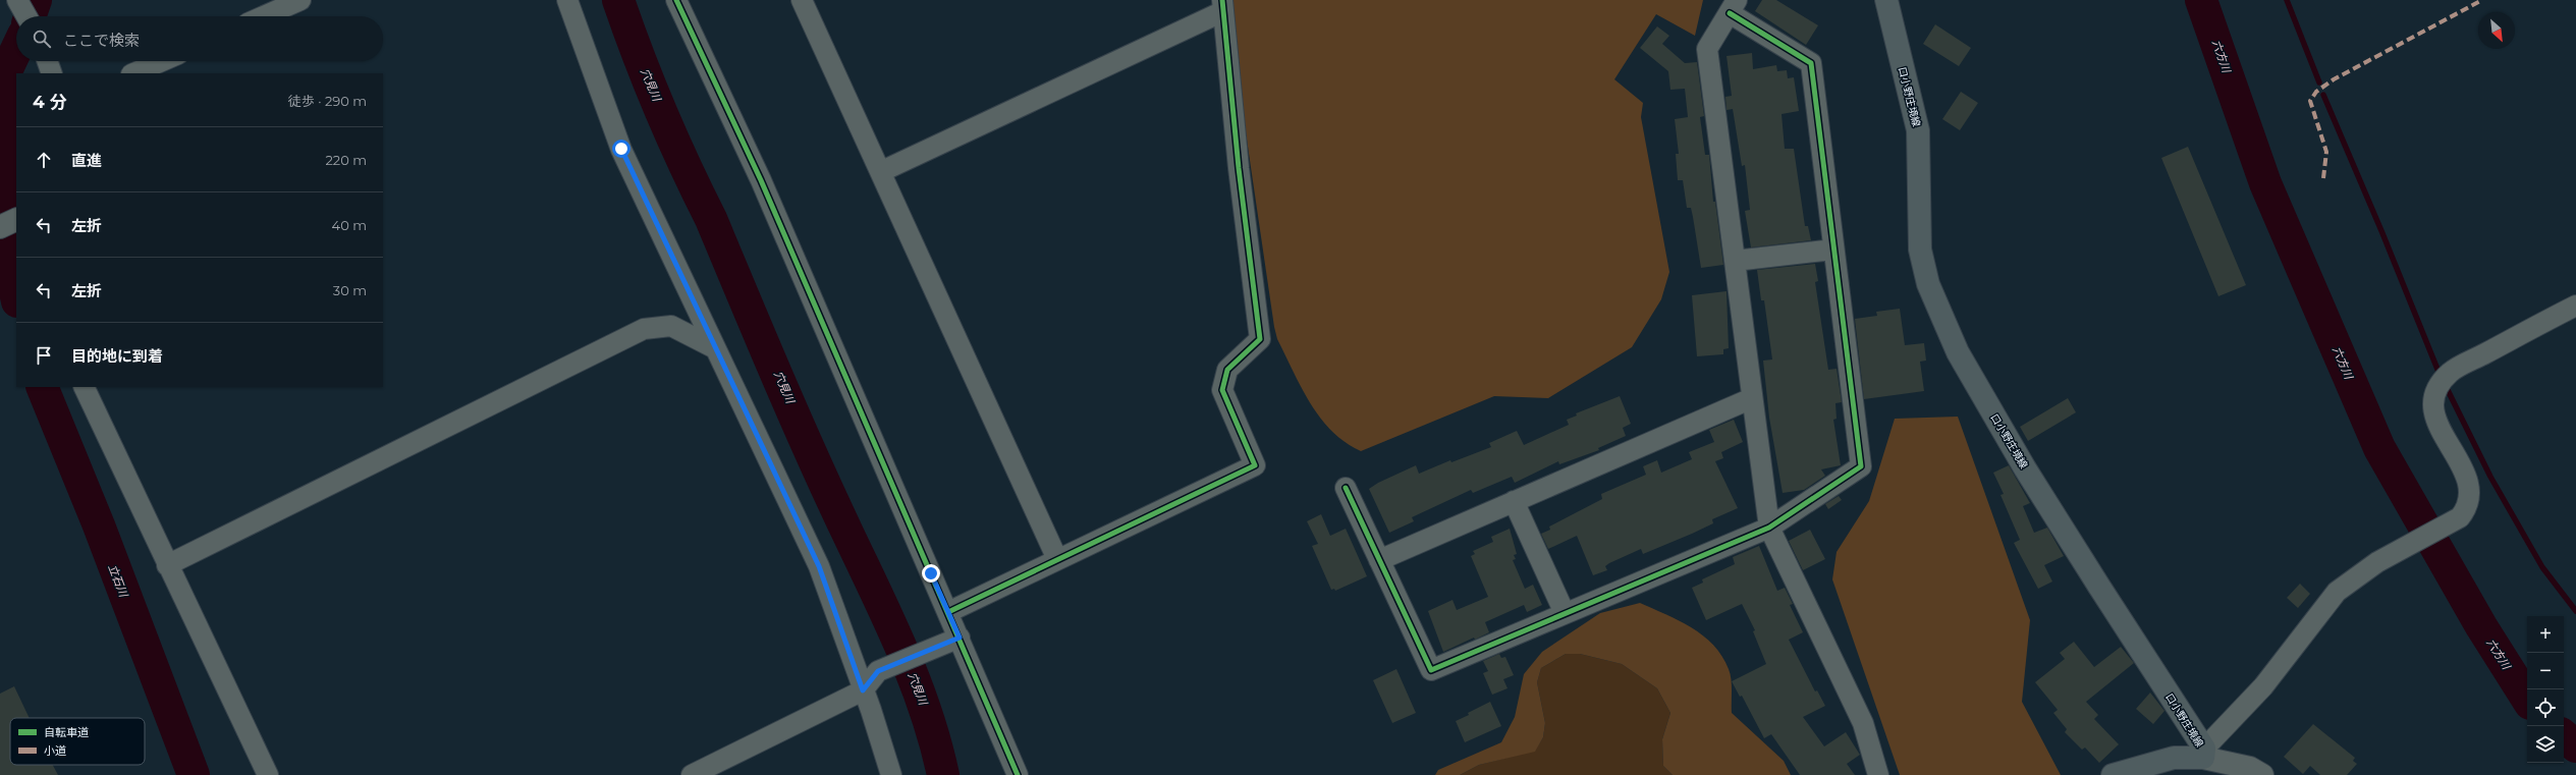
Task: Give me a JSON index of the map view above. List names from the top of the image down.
{
  "streets": {
    "main road": ["口小野庄境線"]
  },
  "water": ["六方川", "穴見川", "立石川"],
  "legend": ["自転車道", "小道"],
  "north": "bottom right",
  "page": {
    "search": "ここで検索",
    "heading": ["4 分", "徒歩 · 290 m"],
    "list": [
      ["直進", "220 m"],
      ["左折", "40 m"],
      ["左折", "30 m"],
      "目的地に到着"
    ],
    "map_buttons": ["+", "−"]
  }
}
